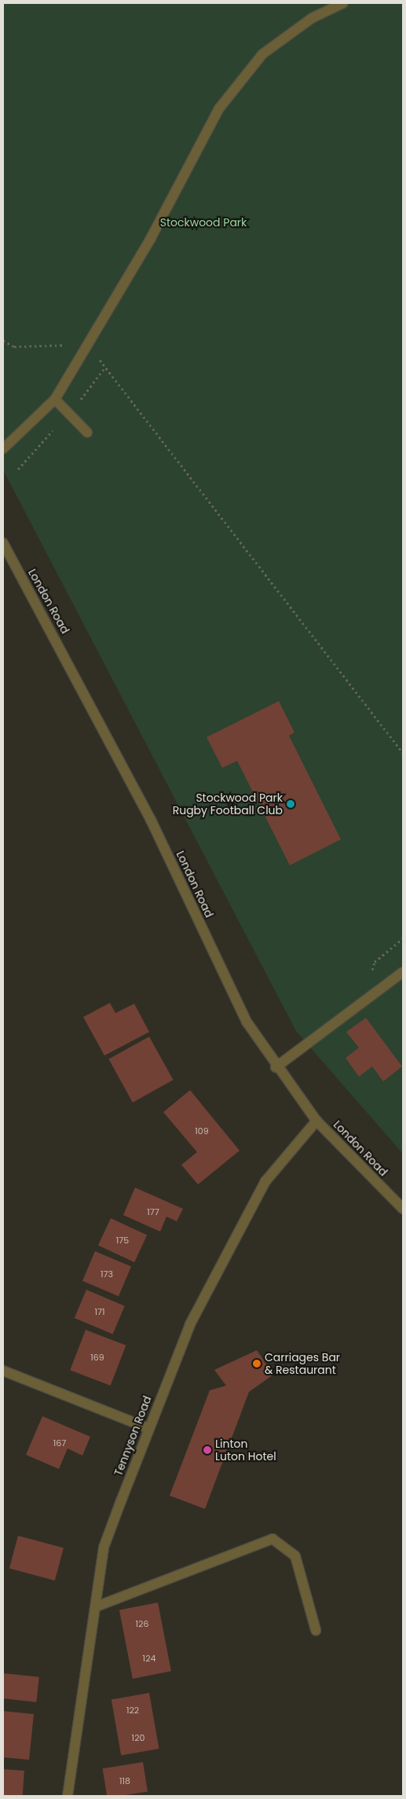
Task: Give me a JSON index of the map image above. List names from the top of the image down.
{
  "streets": {
    "street": ["London Road", "Tennyson Road"]
  },
  "crossings": [
    ["London Road", "Tennyson Road"]
  ],
  "parks": ["Stockwood Park"],
  "places": ["Stockwood Park Rugby Football Club", "Carriages Bar & Restaurant", "Linton Luton Hotel"],
  "house_numbers": [
    "109",
    "177",
    "175",
    "173",
    "171",
    "169",
    "167",
    "126",
    "124",
    "122",
    "120",
    "118"
  ]
}
